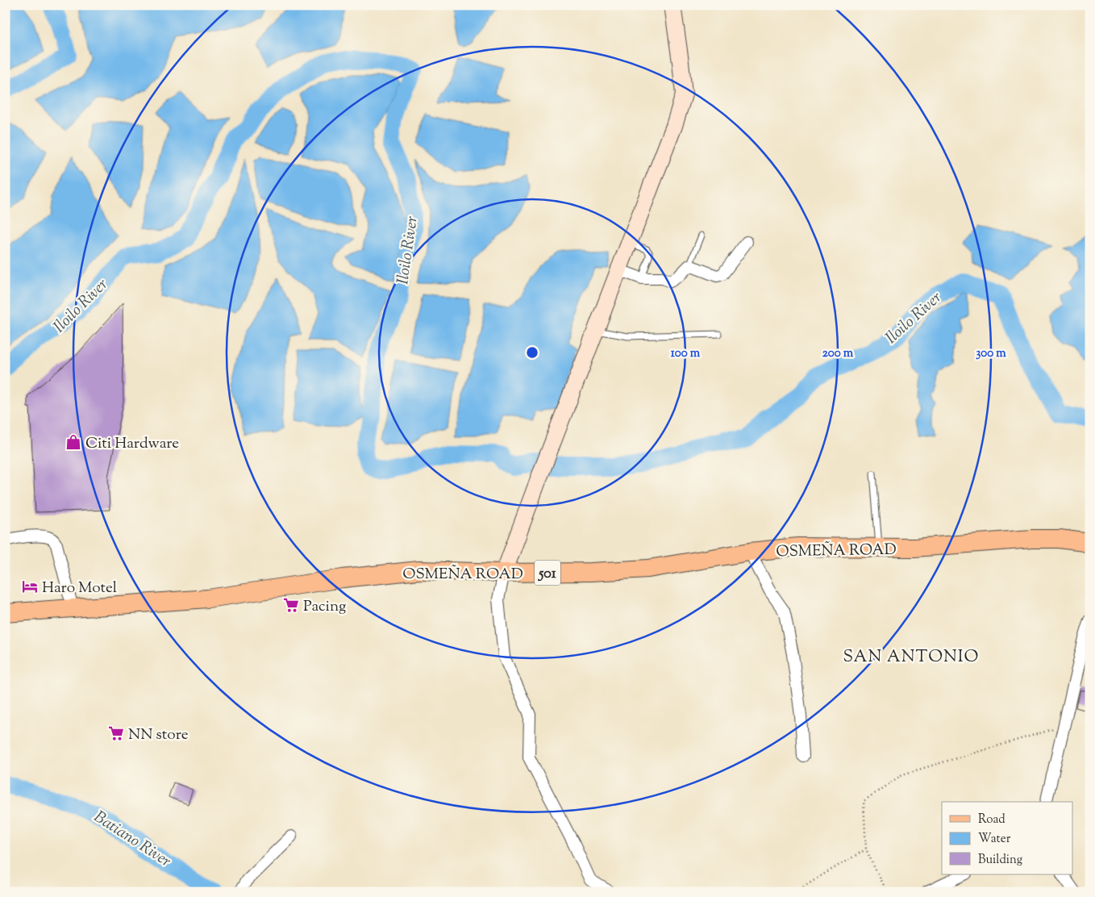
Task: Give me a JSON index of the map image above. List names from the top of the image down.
{
  "streets": {
    "main road": ["OSMEÑA ROAD", "501"]
  },
  "districts": ["SAN ANTONIO"],
  "water": ["Iloilo River", "Batiano River"],
  "places": {
    "shop": ["Citi Hardware"],
    "hotel": ["Haro Motel"],
    "supermarket": ["Pacing", "NN store"]
  },
  "legend": ["Road", "Water", "Building"],
  "rings": ["100 m", "200 m", "300 m"]
}
